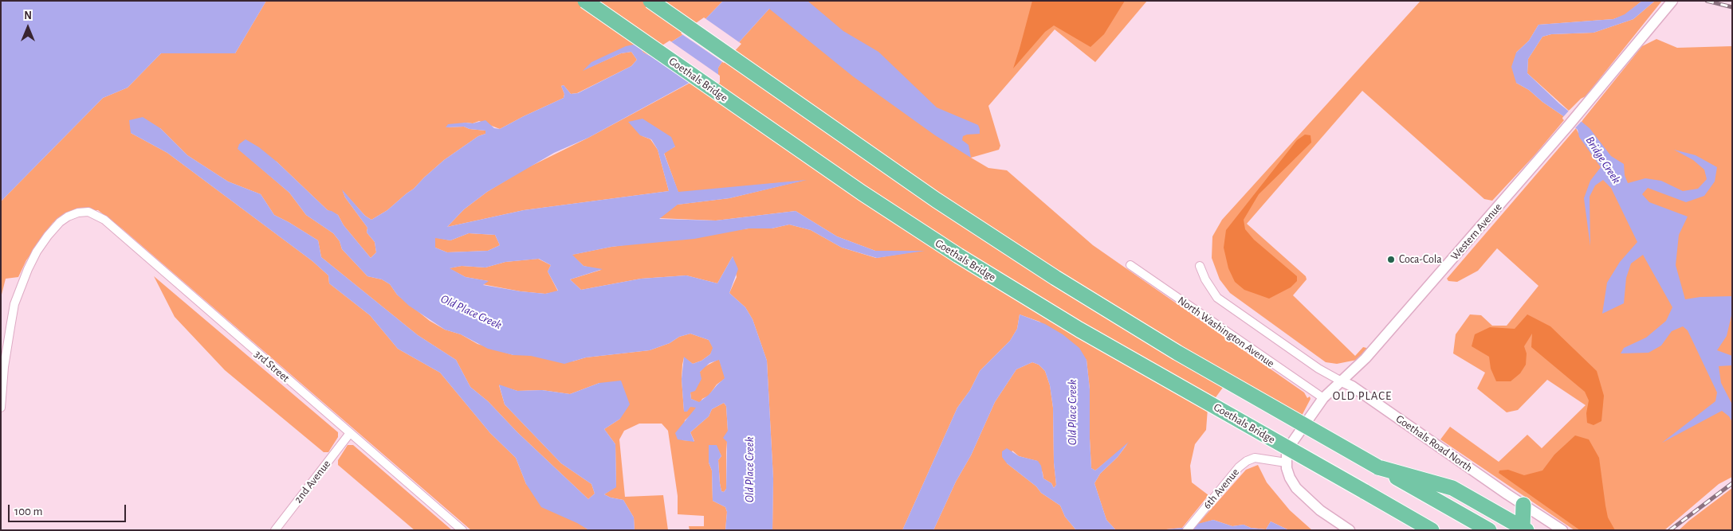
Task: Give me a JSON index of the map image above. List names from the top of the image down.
{
  "streets": {
    "highway": ["Goethals Bridge"],
    "street": [
      "Western Avenue",
      "North Washington Avenue",
      "3rd Street",
      "Goethals Road North",
      "2nd Avenue",
      "6th Avenue"
    ]
  },
  "crossings": [
    ["Western Avenue", "North Washington Avenue"],
    ["Western Avenue", "Goethals Road North"],
    ["Western Avenue", "6th Avenue"],
    ["3rd Street", "2nd Avenue"]
  ],
  "districts": ["OLD PLACE"],
  "water": ["Bridge Creek", "Old Place Creek"],
  "places": ["Coca-Cola"],
  "scale_bar": "100 m",
  "north": "top"
}
